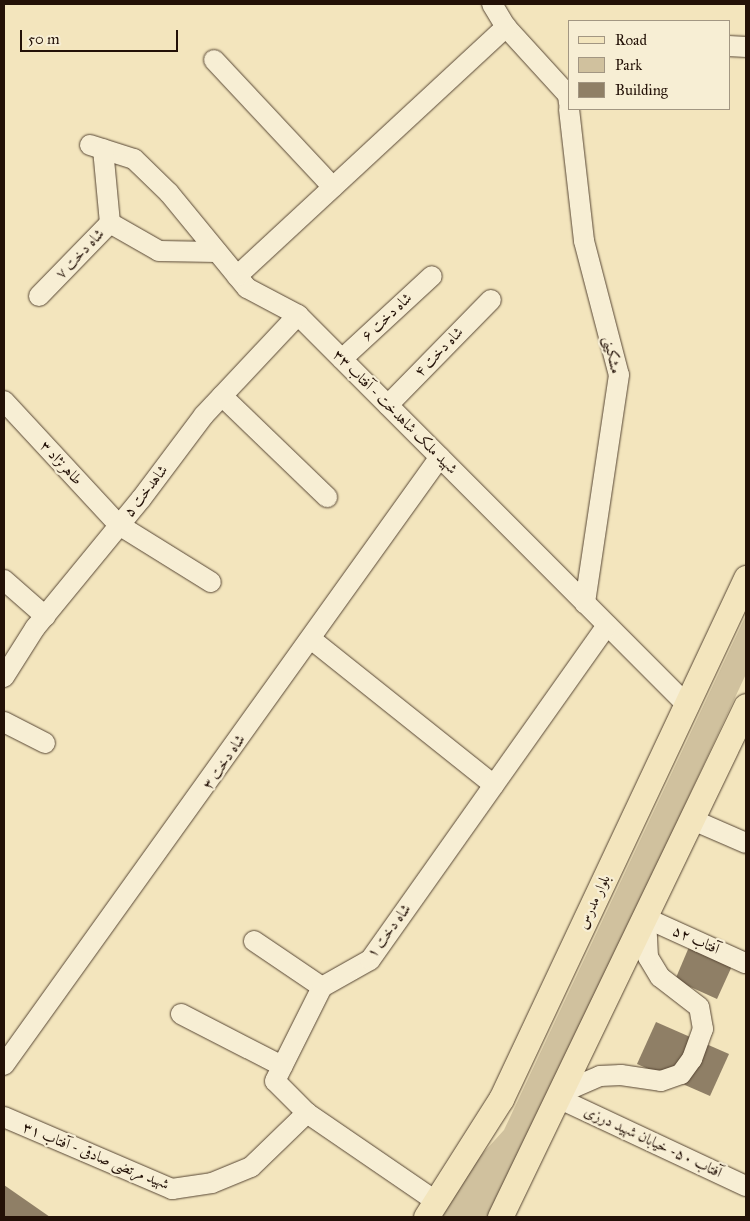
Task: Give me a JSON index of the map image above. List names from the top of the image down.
{
  "streets": {
    "main road": ["بلوار مدرس"],
    "street": [
      "شاه دخت ۷",
      "شاه دخت ۶",
      "شاه دخت ۴",
      "مشکینی",
      "شهید ملک شاهدخت - آفتاب ۳۳",
      "طاهرنژاد ۳",
      "شاهدخت ۵",
      "شاه دخت ۳",
      "شاه دخت ۱",
      "آفتاب ۵۲",
      "آفتاب ۵۰- خیابان شهید درزی",
      "شهید مرتضی صادقی - آفتاب ۳۱"
    ]
  },
  "crossings": [
    ["شاه دخت ۷", "شهید ملک شاهدخت - آفتاب ۳۳"],
    ["شاه دخت ۶", "شهید ملک شاهدخت - آفتاب ۳۳"],
    ["شاه دخت ۴", "شهید ملک شاهدخت - آفتاب ۳۳"],
    ["مشکینی", "شهید ملک شاهدخت - آفتاب ۳۳"],
    ["شهید ملک شاهدخت - آفتاب ۳۳", "شاهدخت ۵"],
    ["شهید ملک شاهدخت - آفتاب ۳۳", "شاه دخت ۳"],
    ["شهید ملک شاهدخت - آفتاب ۳۳", "بلوار مدرس"],
    ["شهید ملک شاهدخت - آفتاب ۳۳", "شاه دخت ۱"],
    ["طاهرنژاد ۳", "شاهدخت ۵"]
  ],
  "legend": ["Road", "Park", "Building"],
  "scale_bar": "50 m"
}
